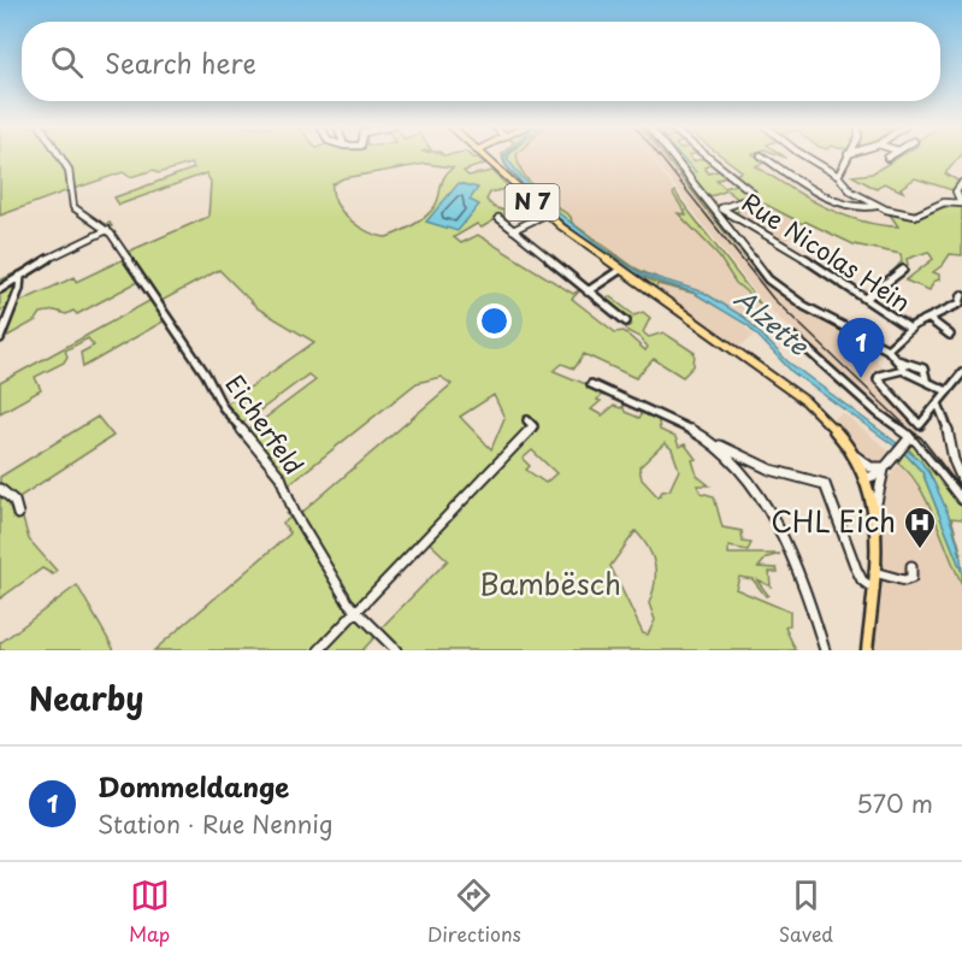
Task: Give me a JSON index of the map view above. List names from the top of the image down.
{
  "streets": {
    "main road": ["N 7"],
    "street": ["Rue Nicolas Hein", "Eicherfeld"]
  },
  "water": ["Alzette"],
  "parks": ["Bambësch"],
  "places": {
    "hospital": ["CHL Eich"]
  },
  "page": {
    "search": "Search here",
    "pins": "1",
    "heading": "Nearby",
    "list": [
      {
        "mark": "1",
        "name": "Dommeldange",
        "note": "Station · Rue Nennig",
        "value": "570 m"
      }
    ],
    "nav": ["Map", "Directions", "Saved"]
  }
}
